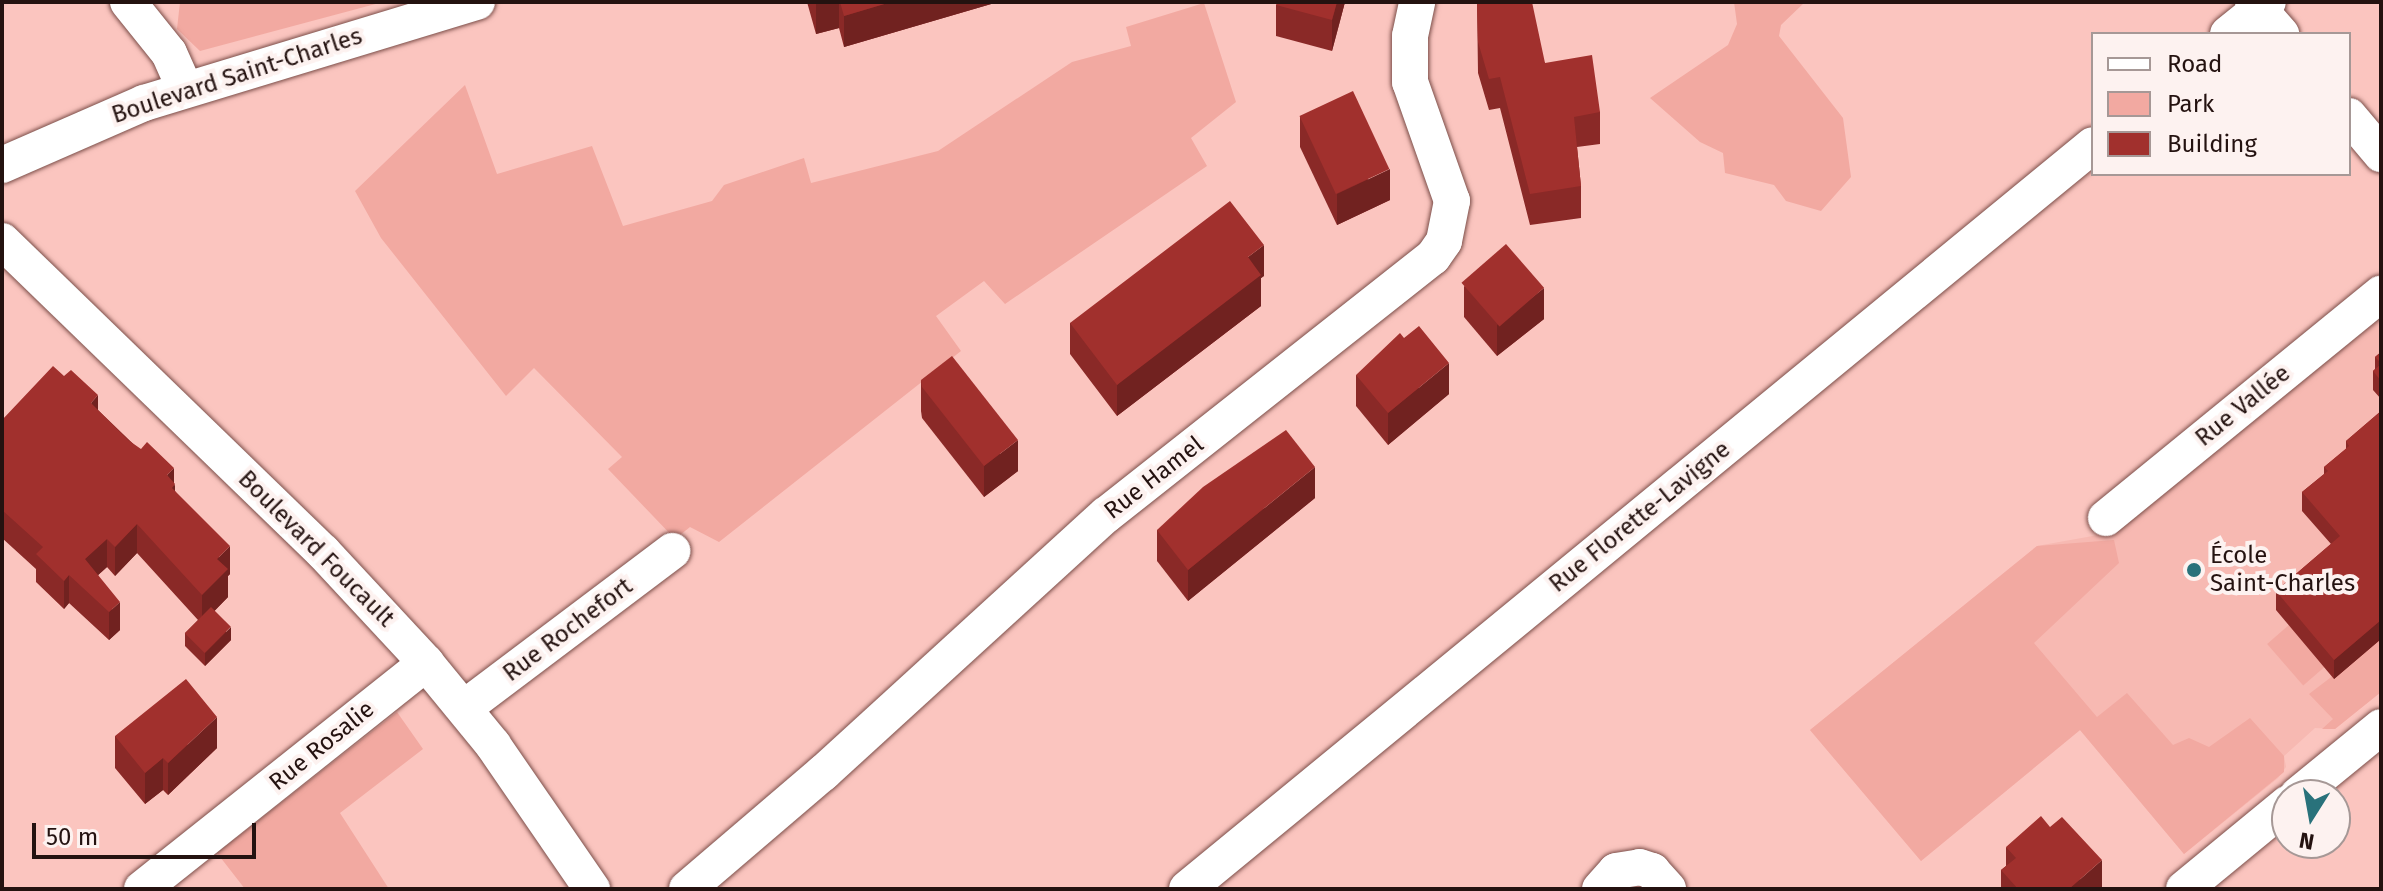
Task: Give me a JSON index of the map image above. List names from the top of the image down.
{
  "streets": {
    "street": [
      "Boulevard Saint-Charles",
      "Rue Vallée",
      "Rue Hamel",
      "Rue Florette-Lavigne",
      "Boulevard Foucault",
      "Rue Rochefort",
      "Rue Rosalie"
    ]
  },
  "crossings": [
    ["Boulevard Foucault", "Rue Rochefort"],
    ["Boulevard Foucault", "Rue Rosalie"]
  ],
  "places": ["École Saint-Charles"],
  "legend": ["Road", "Park", "Building"],
  "scale_bar": "50 m",
  "north": "bottom"
}
